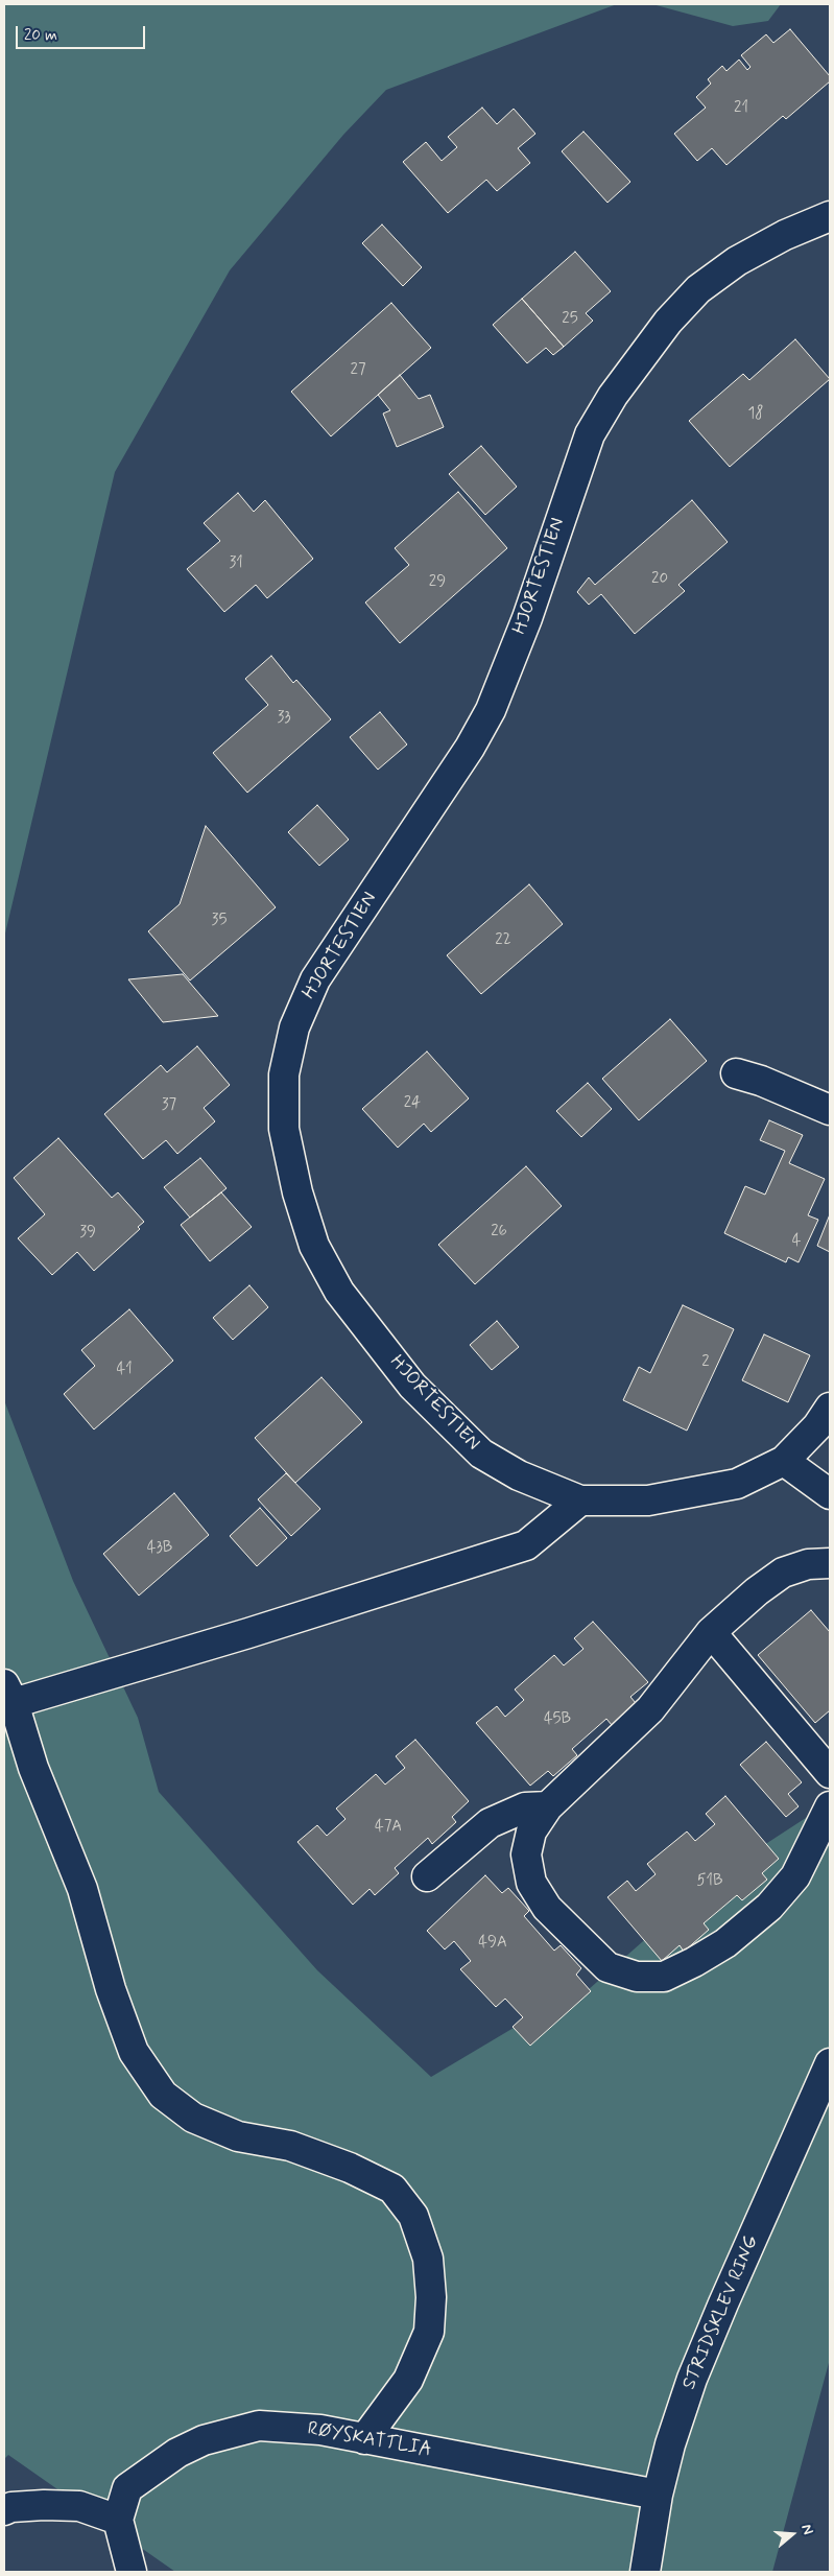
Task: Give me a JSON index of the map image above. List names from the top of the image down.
{
  "streets": {
    "street": ["HJORTESTIEN", "STRIDSKLEV RING", "RØYSKATTLIA"]
  },
  "crossings": [
    ["STRIDSKLEV RING", "RØYSKATTLIA"]
  ],
  "house_numbers": [
    "21",
    "25",
    "27",
    "18",
    "31",
    "20",
    "29",
    "33",
    "35",
    "22",
    "24",
    "37",
    "26",
    "39",
    "4",
    "2",
    "41",
    "43B",
    "45B",
    "47A",
    "51B",
    "49A"
  ],
  "scale_bar": "20 m",
  "north": "right"
}
